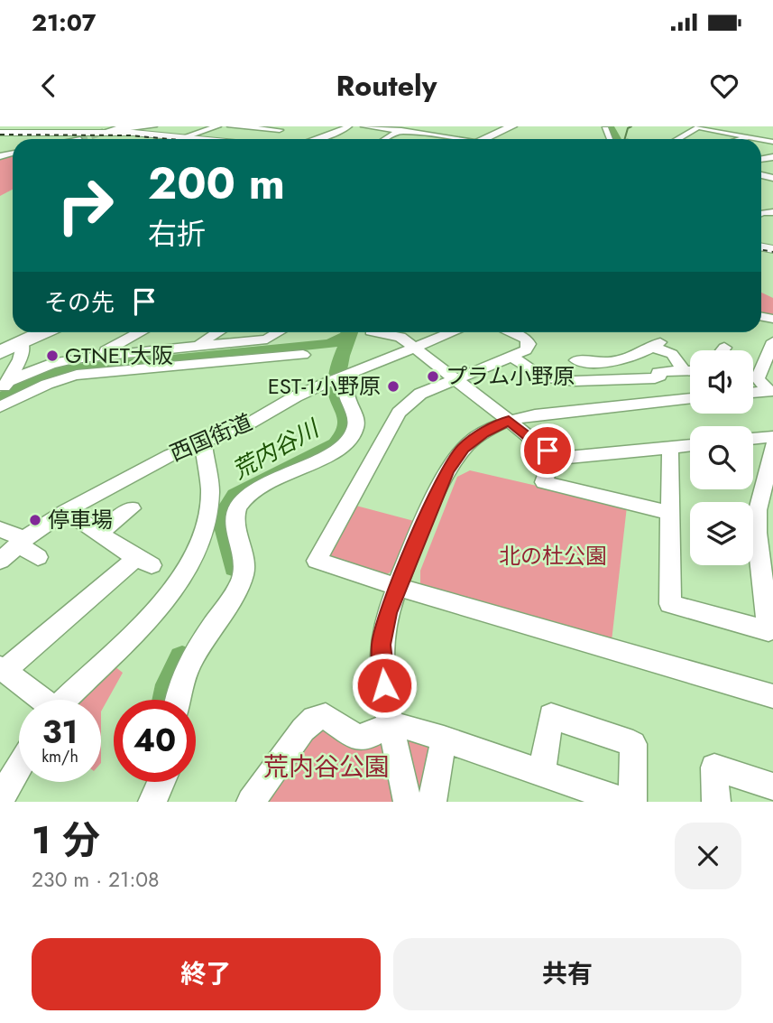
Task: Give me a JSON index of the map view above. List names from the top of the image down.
{
  "streets": {
    "street": ["西国街道"]
  },
  "water": ["荒内谷川"],
  "parks": ["北の杜公園", "荒内谷公園"],
  "places": [
    "GTNET大阪",
    "プラム小野原",
    "EST-1小野原",
    "停車場"
  ],
  "page": {
    "status": "21:07",
    "header": "Routely",
    "turn": ["200 m", "右折"],
    "then": "その先",
    "speed": "31 km/h",
    "limit": "40",
    "heading": ["1 分", "230 m · 21:08"],
    "buttons": ["終了", "共有"]
  }
}
